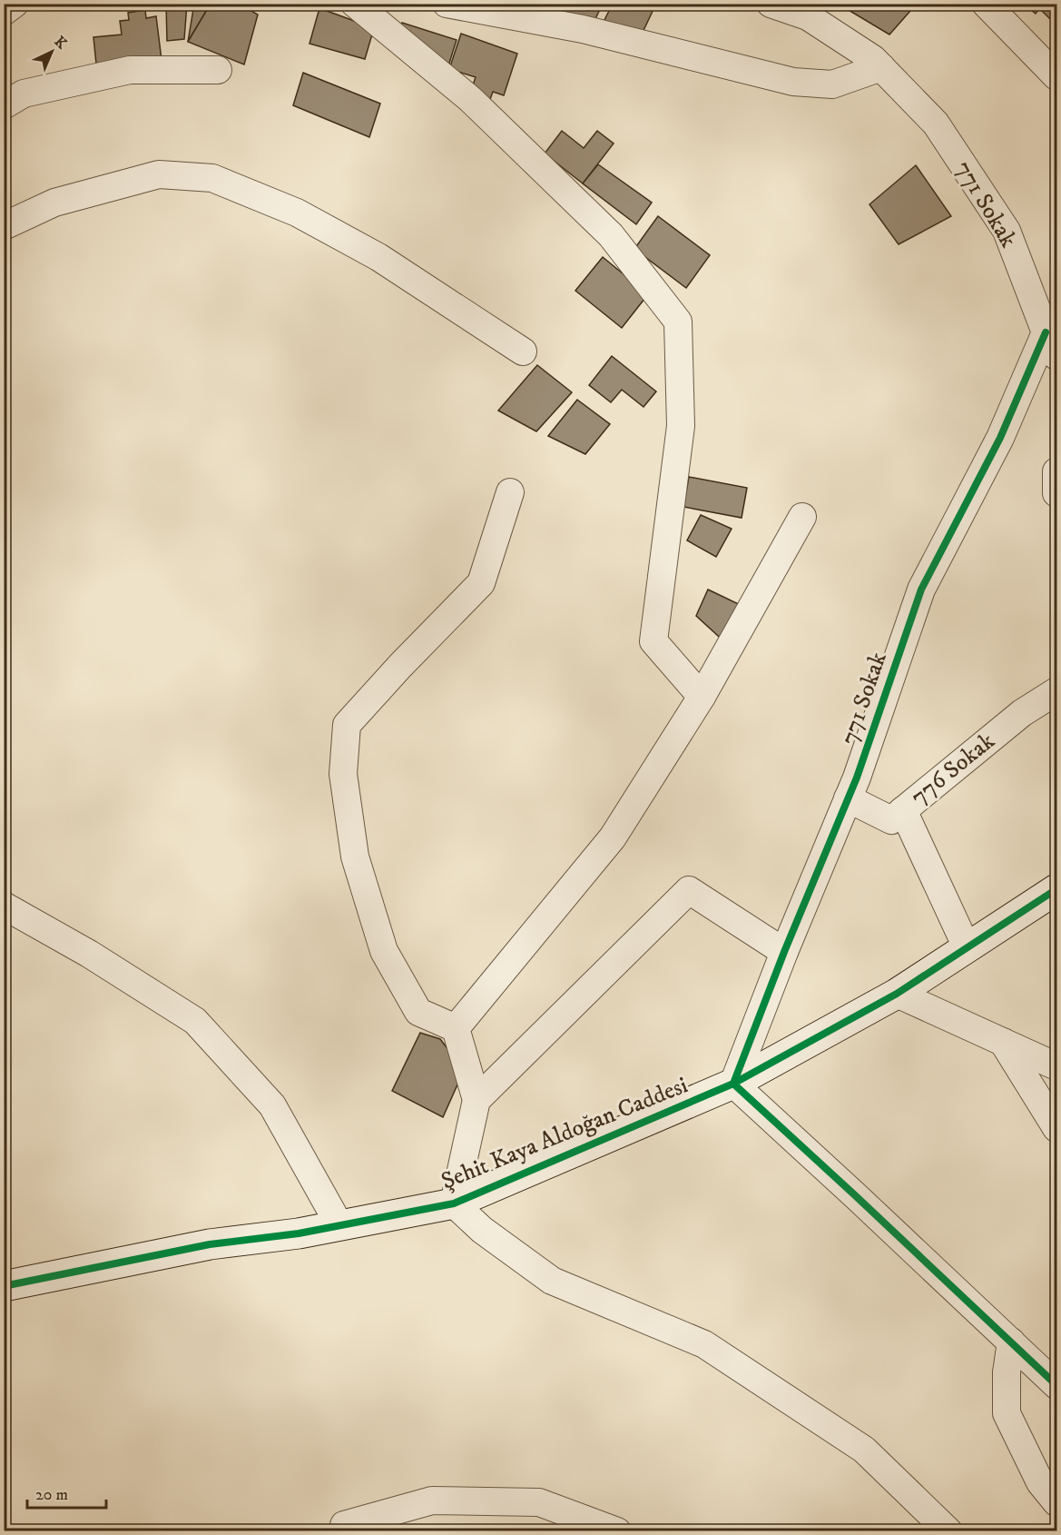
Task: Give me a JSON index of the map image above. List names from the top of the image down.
{
  "streets": {
    "street": ["771 Sokak", "776 Sokak", "Şehit Kaya Aldoğan Caddesi"]
  },
  "crossings": [
    ["771 Sokak", "776 Sokak"],
    ["771 Sokak", "Şehit Kaya Aldoğan Caddesi"]
  ],
  "scale_bar": "20 m",
  "north": "top right"
}
